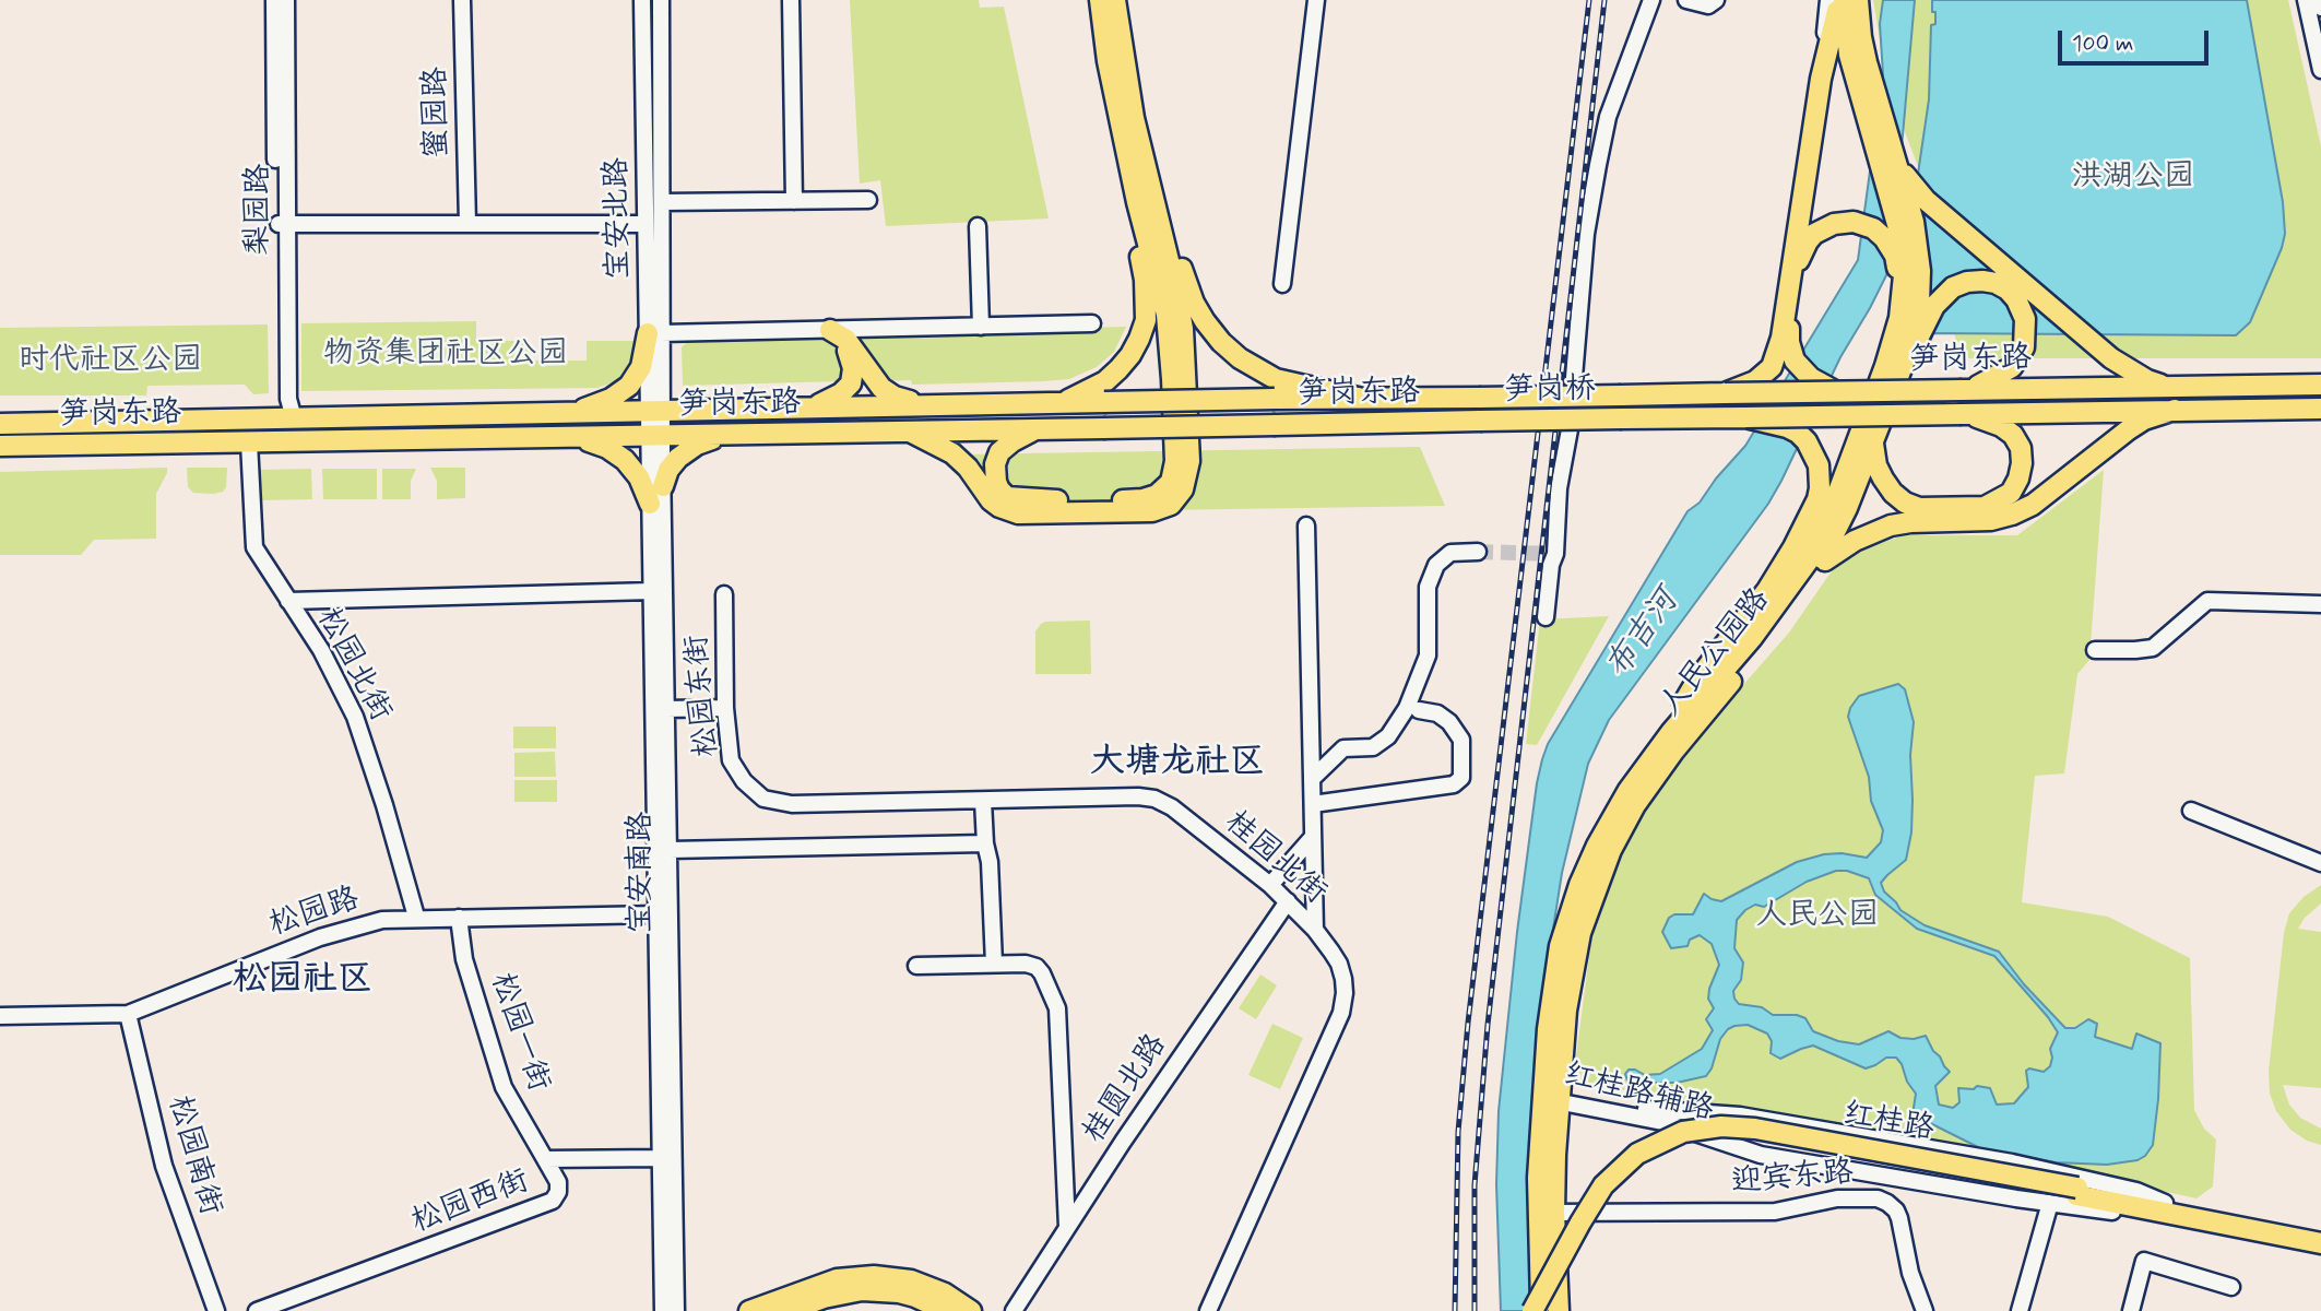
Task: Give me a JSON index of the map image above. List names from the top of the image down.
{
  "streets": {
    "main road": [
      "笋岗东路",
      "笋岗桥",
      "人民公园路",
      "红桂路"
    ],
    "street": [
      "蜜园路",
      "梨园路",
      "宝安北路",
      "松园北街",
      "松园东街",
      "桂园北街",
      "宝安南路",
      "松园路",
      "松园一街",
      "桂圆北路",
      "红桂路辅路",
      "松园南街",
      "迎宾东路",
      "松园西街"
    ]
  },
  "crossings": [
    ["梨园路", "笋岗东路"],
    ["宝安北路", "笋岗东路"],
    ["宝安北路", "宝安南路"],
    ["笋岗东路", "笋岗桥"],
    ["笋岗东路", "松园北街"],
    ["笋岗东路", "宝安南路"],
    ["人民公园路", "红桂路辅路"],
    ["人民公园路", "红桂路"],
    ["人民公园路", "迎宾东路"],
    ["松园北街", "松园路"],
    ["松园东街", "桂园北街"],
    ["桂园北街", "桂圆北路"],
    ["宝安南路", "松园路"],
    ["宝安南路", "松园西街"],
    ["松园路", "松园一街"],
    ["松园路", "松园南街"],
    ["松园一街", "松园西街"],
    ["红桂路辅路", "红桂路"]
  ],
  "districts": ["大塘龙社区", "松园社区"],
  "water": ["布吉河"],
  "parks": [
    "洪湖公园",
    "物资集团社区公园",
    "时代社区公园",
    "人民公园"
  ],
  "scale_bar": "100 m"
}
